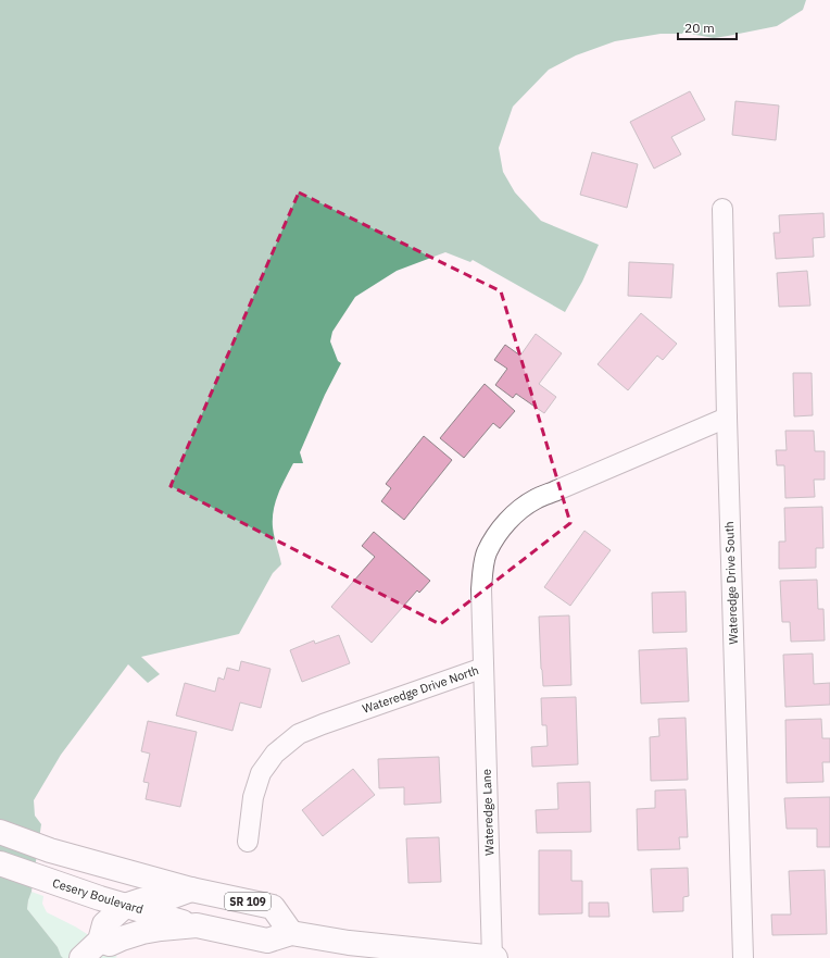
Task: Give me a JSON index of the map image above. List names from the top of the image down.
{
  "streets": {
    "main road": ["Cesery Boulevard", "SR 109"],
    "street": ["Wateredge Drive South", "Wateredge Drive North", "Wateredge Lane"]
  },
  "crossings": [
    ["Wateredge Drive South", "Wateredge Drive North"],
    ["Wateredge Drive North", "Wateredge Lane"]
  ],
  "scale_bar": "20 m"
}
